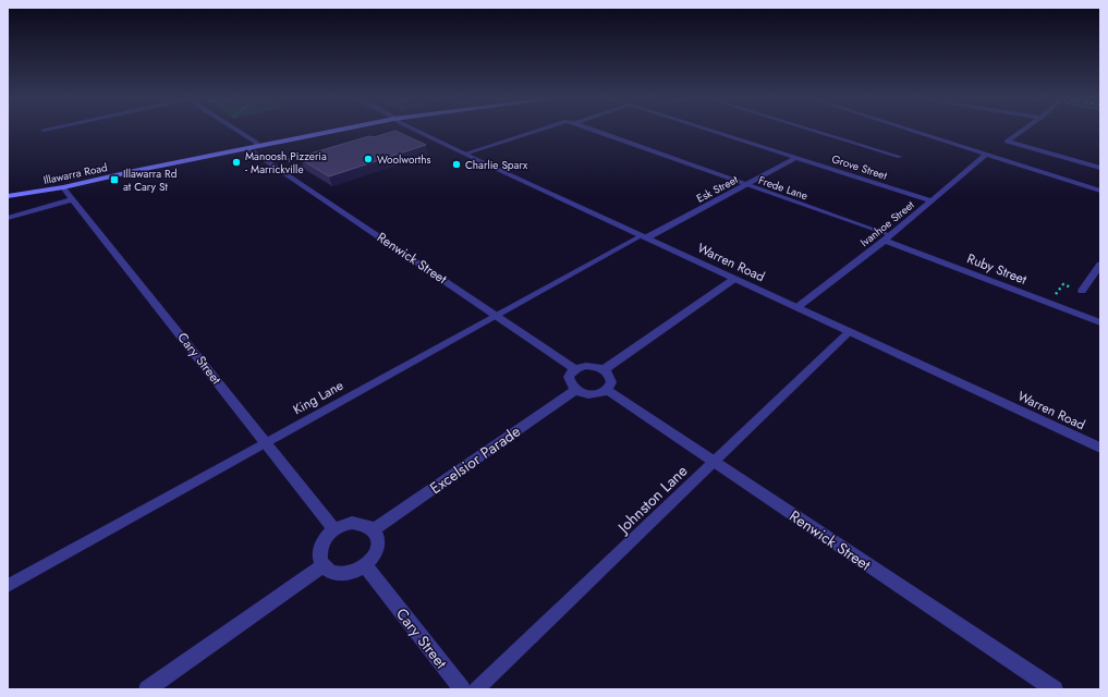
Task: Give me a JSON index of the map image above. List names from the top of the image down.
{
  "streets": {
    "main road": ["Illawarra Road"],
    "street": [
      "Grove Street",
      "Esk Street",
      "Ivanhoe Street",
      "Renwick Street",
      "Warren Road",
      "Ruby Street",
      "Cary Street",
      "Excelsior Parade"
    ],
    "lane": ["Frede Lane", "King Lane", "Johnston Lane"]
  },
  "crossings": [
    ["Grove Street", "Esk Street"],
    ["Grove Street", "Ivanhoe Street"],
    ["Illawarra Road", "Renwick Street"],
    ["Illawarra Road", "Cary Street"],
    ["Frede Lane", "Esk Street"],
    ["Frede Lane", "Ivanhoe Street"],
    ["Frede Lane", "Ruby Street"],
    ["Esk Street", "Warren Road"],
    ["Esk Street", "King Lane"],
    ["Ivanhoe Street", "Warren Road"],
    ["Ivanhoe Street", "Ruby Street"],
    ["Renwick Street", "King Lane"],
    ["Renwick Street", "Excelsior Parade"],
    ["Renwick Street", "Johnston Lane"],
    ["Warren Road", "King Lane"],
    ["Warren Road", "Johnston Lane"],
    ["Cary Street", "King Lane"],
    ["Cary Street", "Excelsior Parade"]
  ],
  "places": {
    "other": ["Woolworths", "Manoosh Pizzeria - Marrickville", "Charlie Sparx"],
    "transit": ["Illawarra Rd at Cary St"]
  }
}
